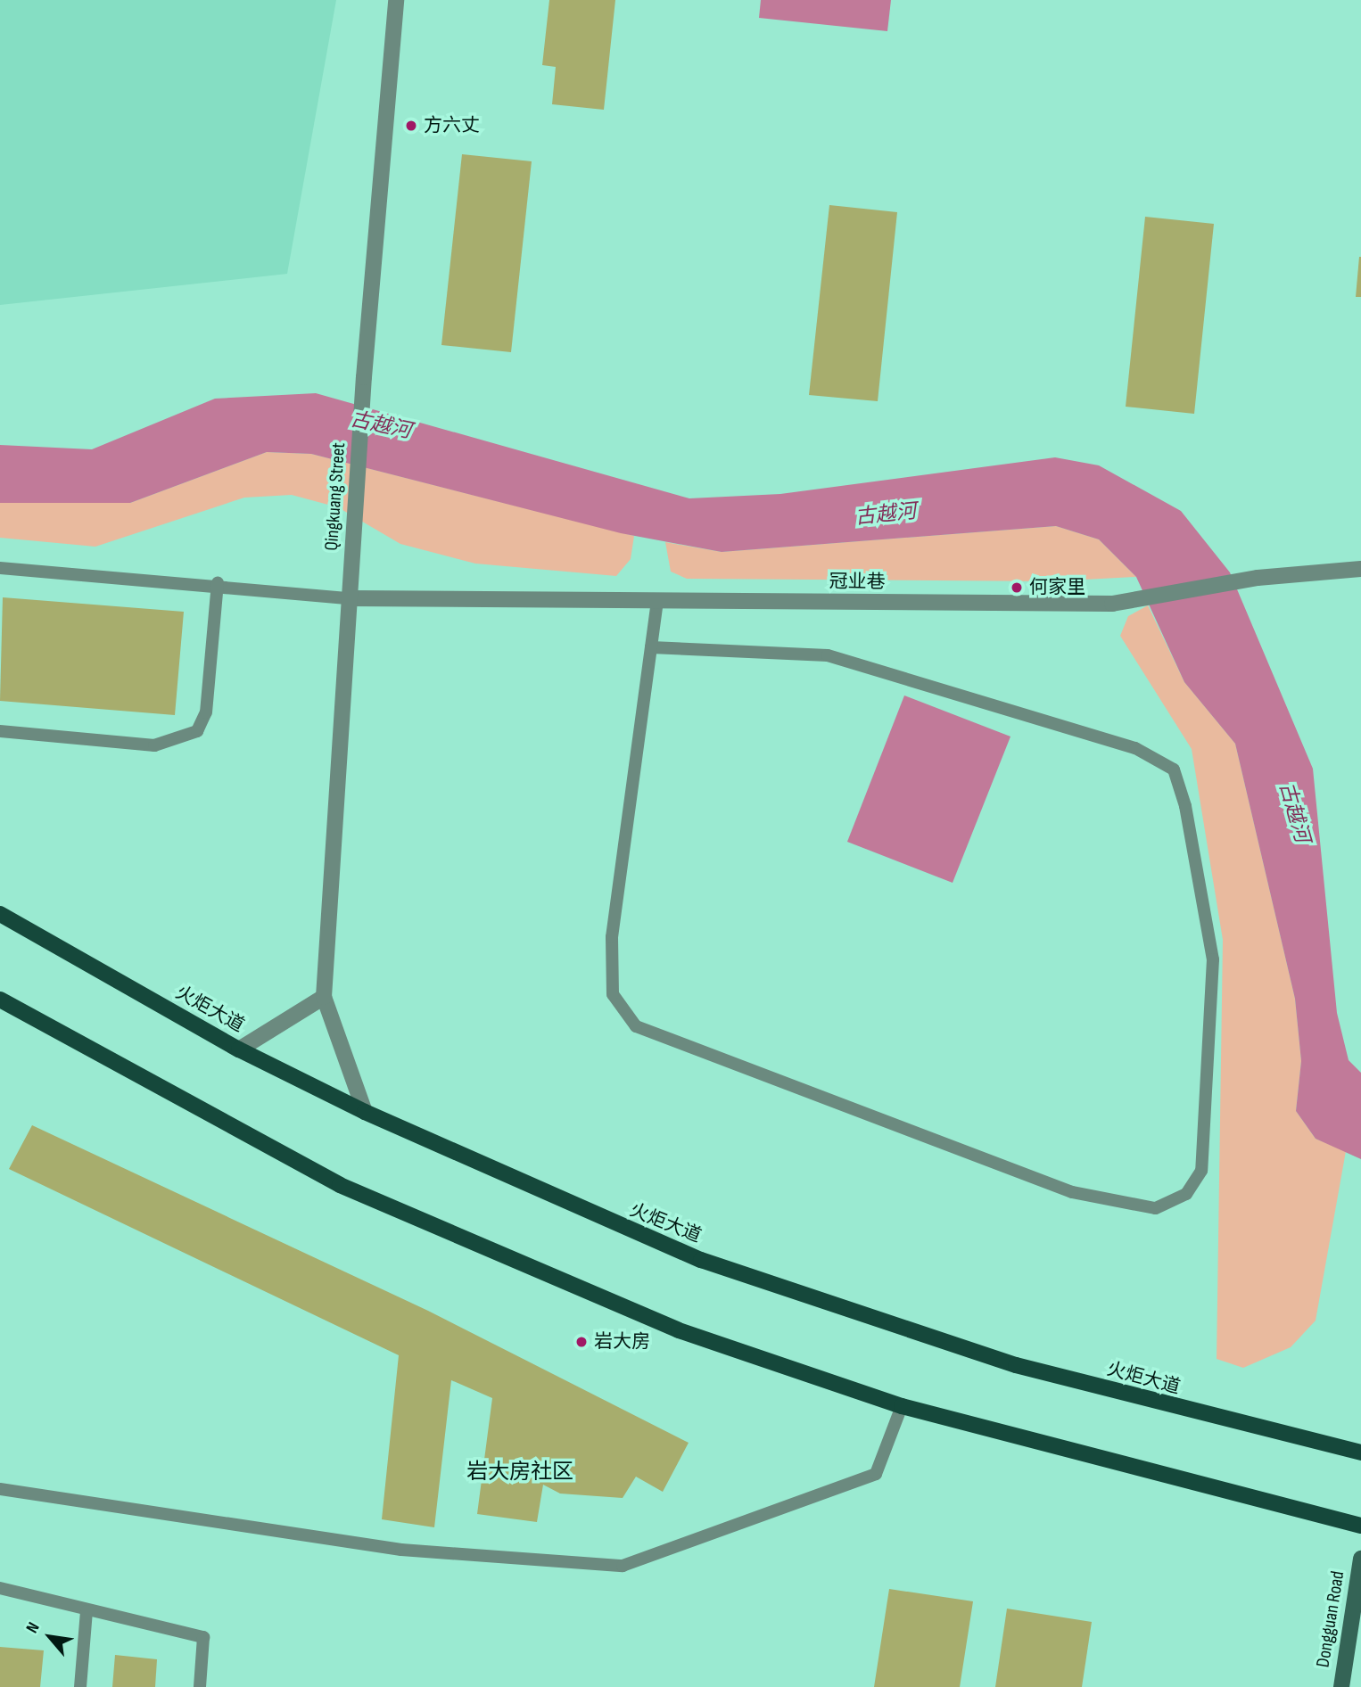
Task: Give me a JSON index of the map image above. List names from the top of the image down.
{
  "streets": {
    "main road": ["火炬大道", "Dongguan Road"],
    "street": ["Qingkuang Street", "冠业巷"]
  },
  "crossings": [
    ["Qingkuang Street", "冠业巷"],
    ["Qingkuang Street", "火炬大道"]
  ],
  "districts": ["岩大房社区"],
  "water": ["古越河"],
  "places": ["方六丈", "何家里", "岩大房"],
  "north": "top left"
}
